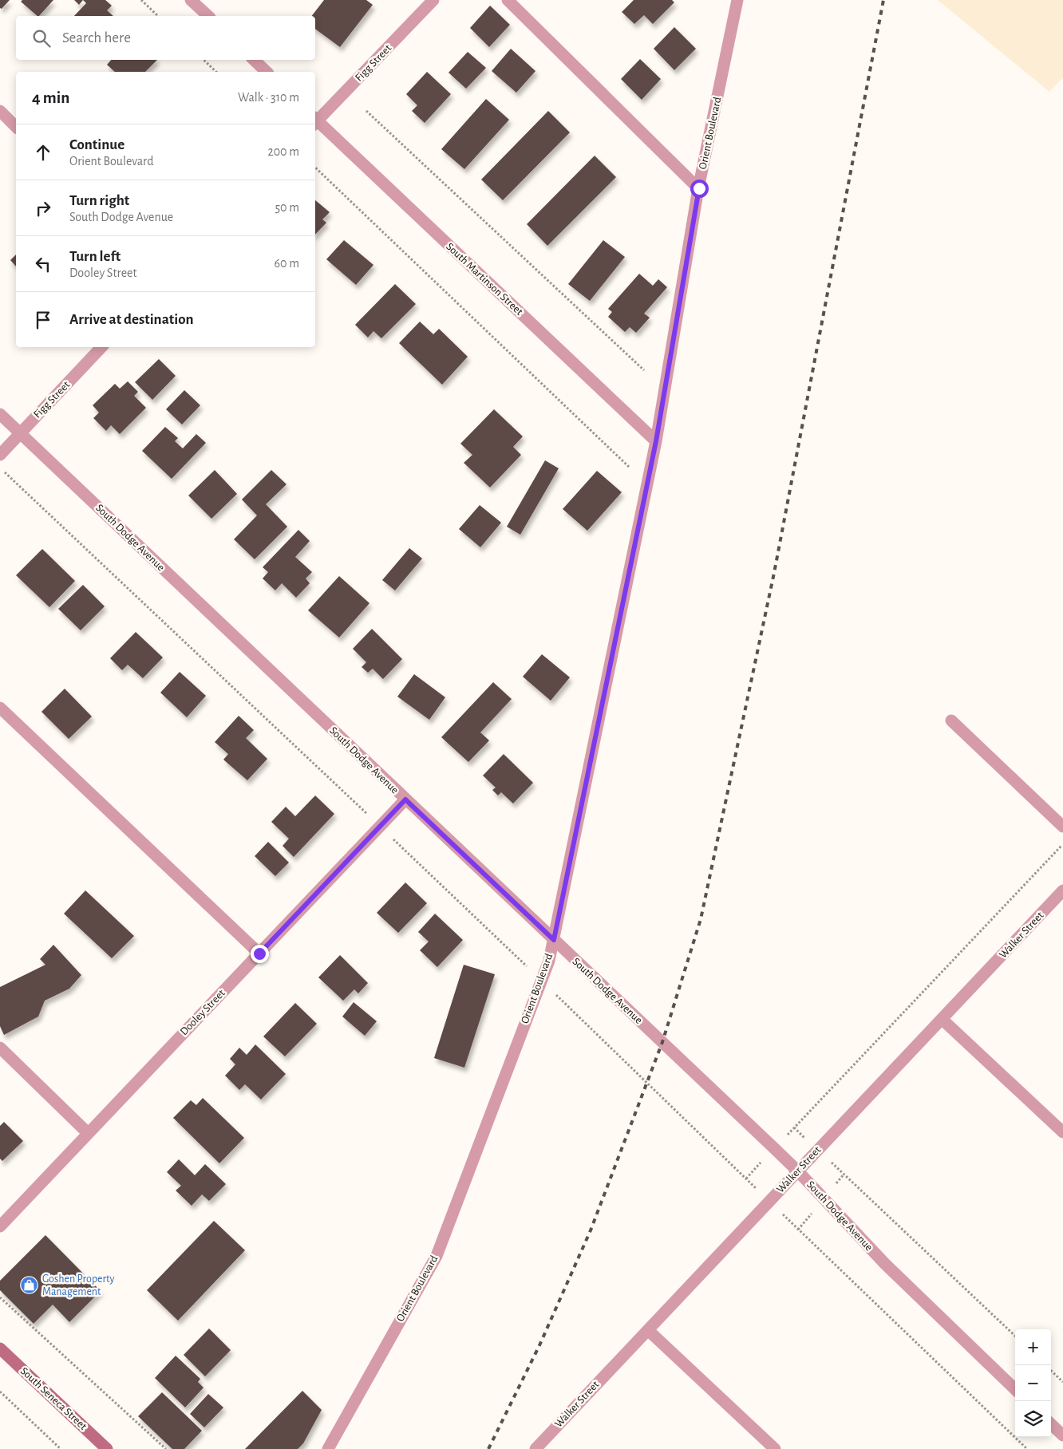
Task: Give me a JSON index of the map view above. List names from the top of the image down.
{
  "streets": {
    "street": [
      "Figg Street",
      "Orient Boulevard",
      "South Martinson Street",
      "South Dodge Avenue",
      "Walker Street",
      "Dooley Street",
      "South Seneca Street"
    ]
  },
  "crossings": [
    ["Figg Street", "South Dodge Avenue"],
    ["Orient Boulevard", "South Martinson Street"],
    ["Orient Boulevard", "South Dodge Avenue"],
    ["South Dodge Avenue", "Walker Street"],
    ["South Dodge Avenue", "Dooley Street"]
  ],
  "places": {
    "shop": ["Goshen Property Management"]
  },
  "page": {
    "search": "Search here",
    "heading": ["4 min", "Walk · 310 m"],
    "list": [
      ["Continue", "Orient Boulevard", "200 m"],
      ["Turn right", "South Dodge Avenue", "50 m"],
      ["Turn left", "Dooley Street", "60 m"],
      "Arrive at destination"
    ],
    "map_buttons": ["+", "−"]
  }
}
